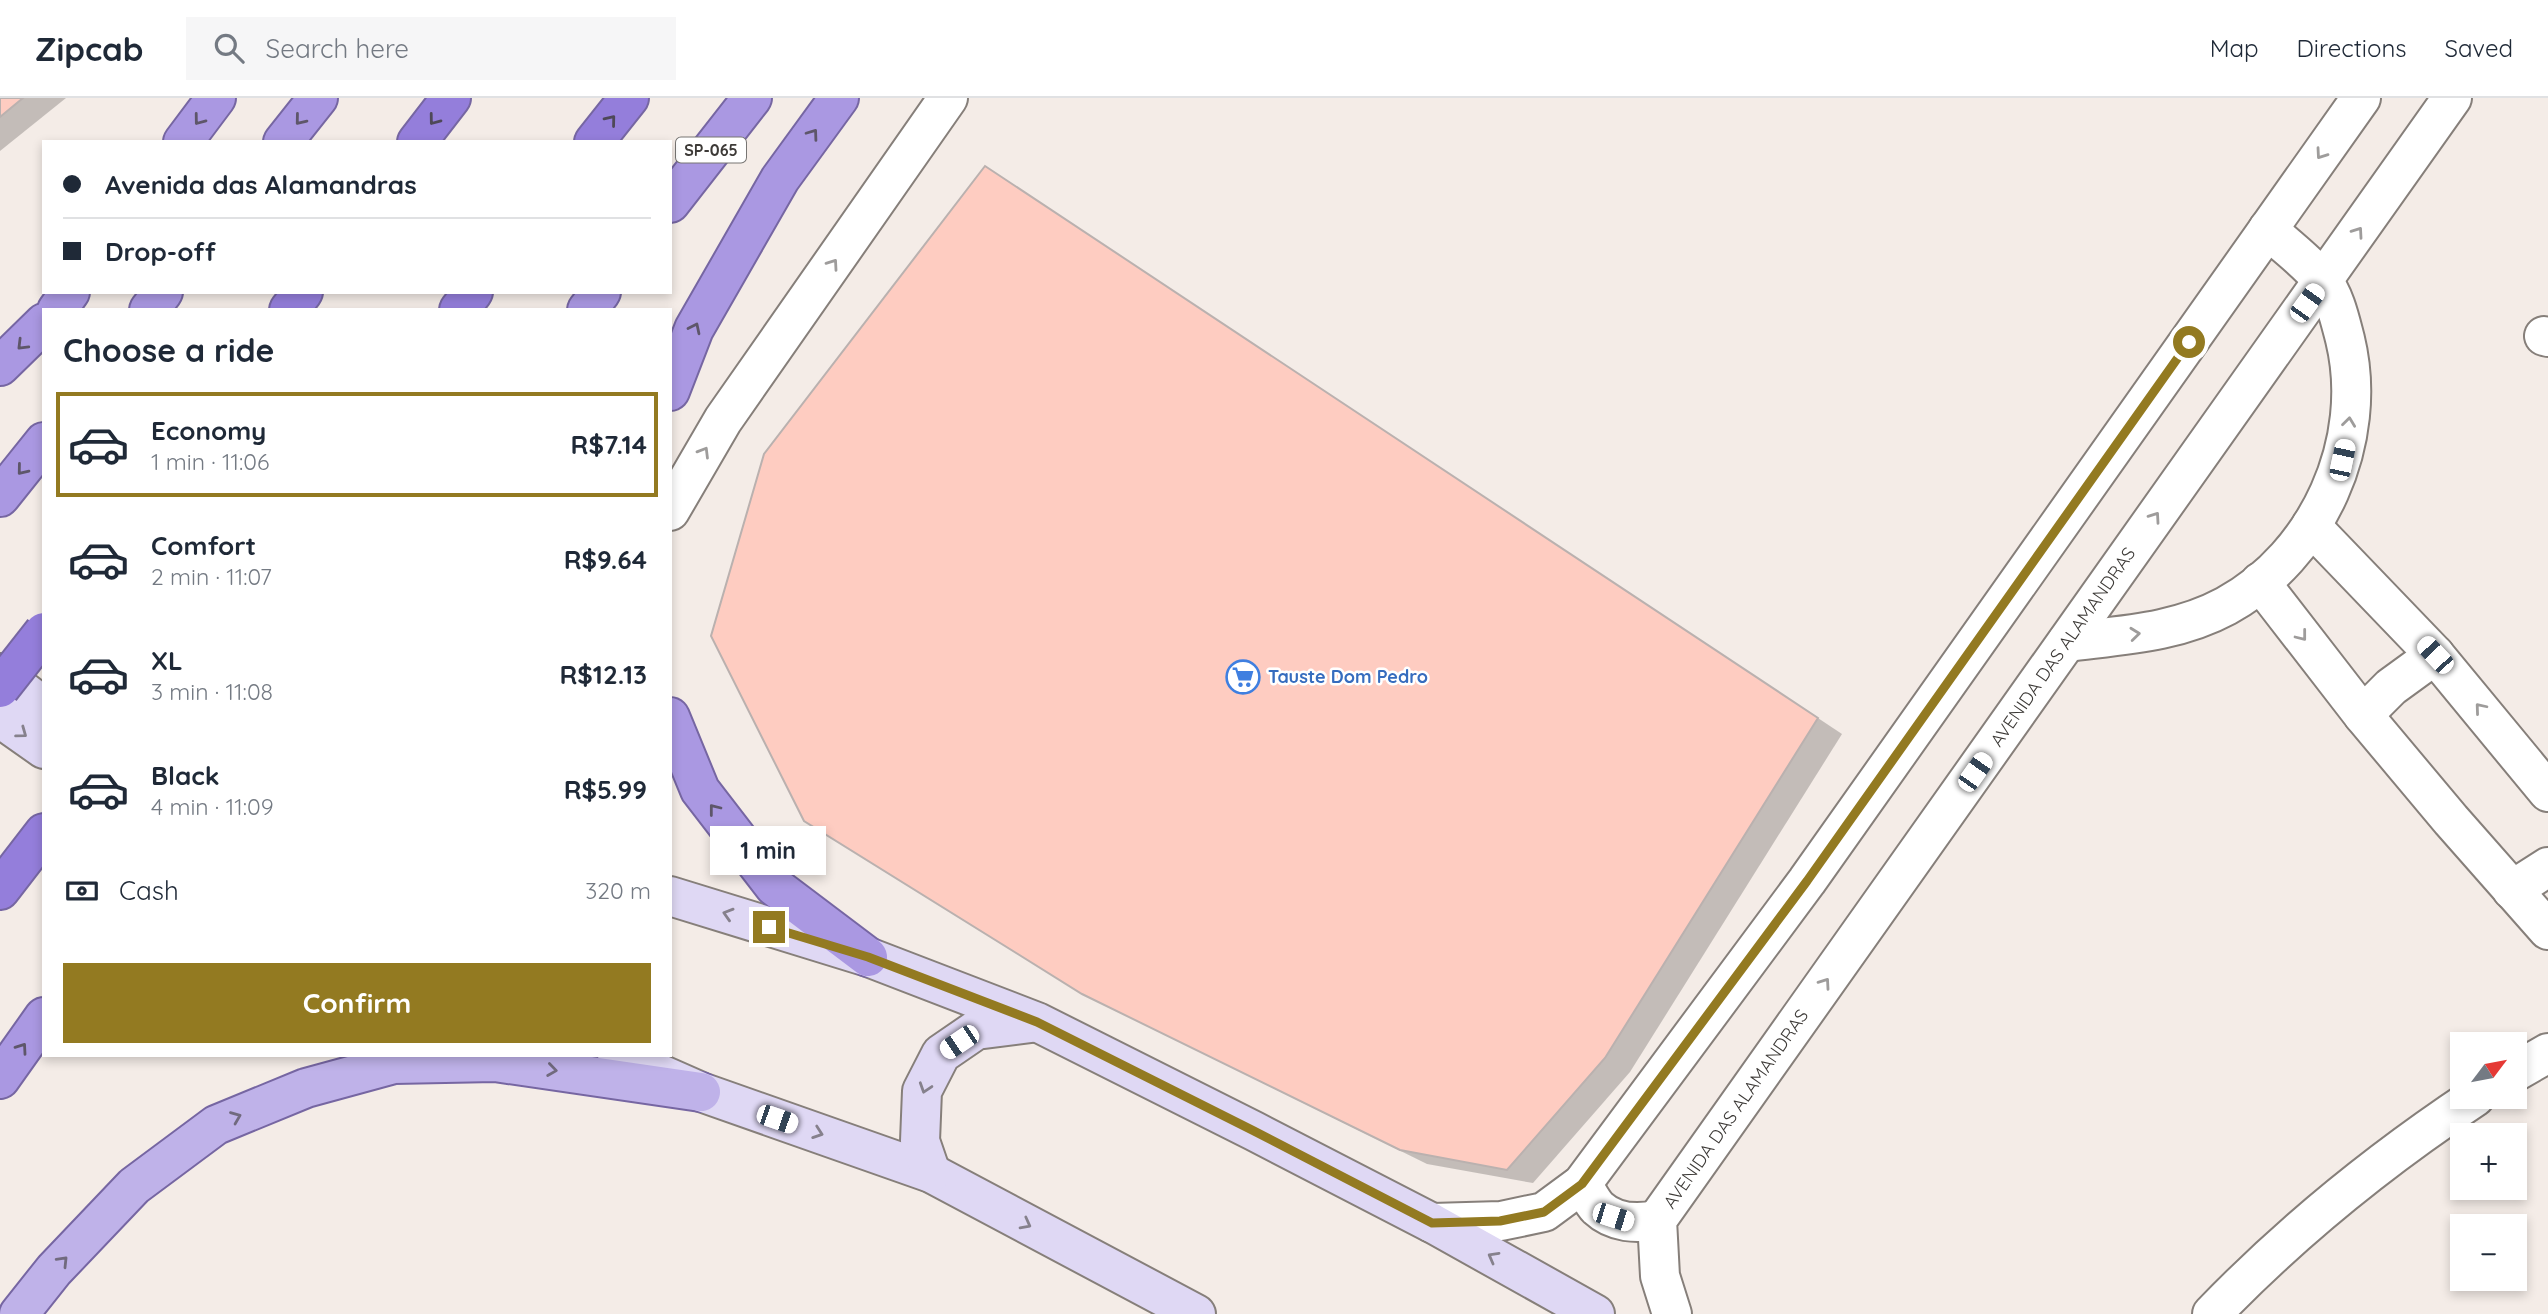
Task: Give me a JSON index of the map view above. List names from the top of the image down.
{
  "streets": {
    "highway": ["SP-065"],
    "street": ["AVENIDA DAS ALAMANDRAS"]
  },
  "places": {
    "supermarket": ["Tauste Dom Pedro"]
  },
  "north": "top right",
  "page": {
    "header": "Zipcab",
    "search": "Search here",
    "nav": ["Map", "Directions", "Saved"],
    "banner": ["Avenida das Alamandras", "Drop-off"],
    "heading": "Choose a ride",
    "list": [
      {
        "name": "Economy",
        "note": "1 min · 11:06",
        "value": "R$7.14"
      },
      {
        "name": "Comfort",
        "note": "2 min · 11:07",
        "value": "R$9.64"
      },
      {
        "name": "XL",
        "note": "3 min · 11:08",
        "value": "R$12.13"
      },
      {
        "name": "Black",
        "note": "4 min · 11:09",
        "value": "R$5.99"
      }
    ],
    "bubble": "1 min",
    "pay": ["Cash", "320 m"],
    "buttons": "Confirm",
    "map_buttons": ["+", "−"]
  }
}
